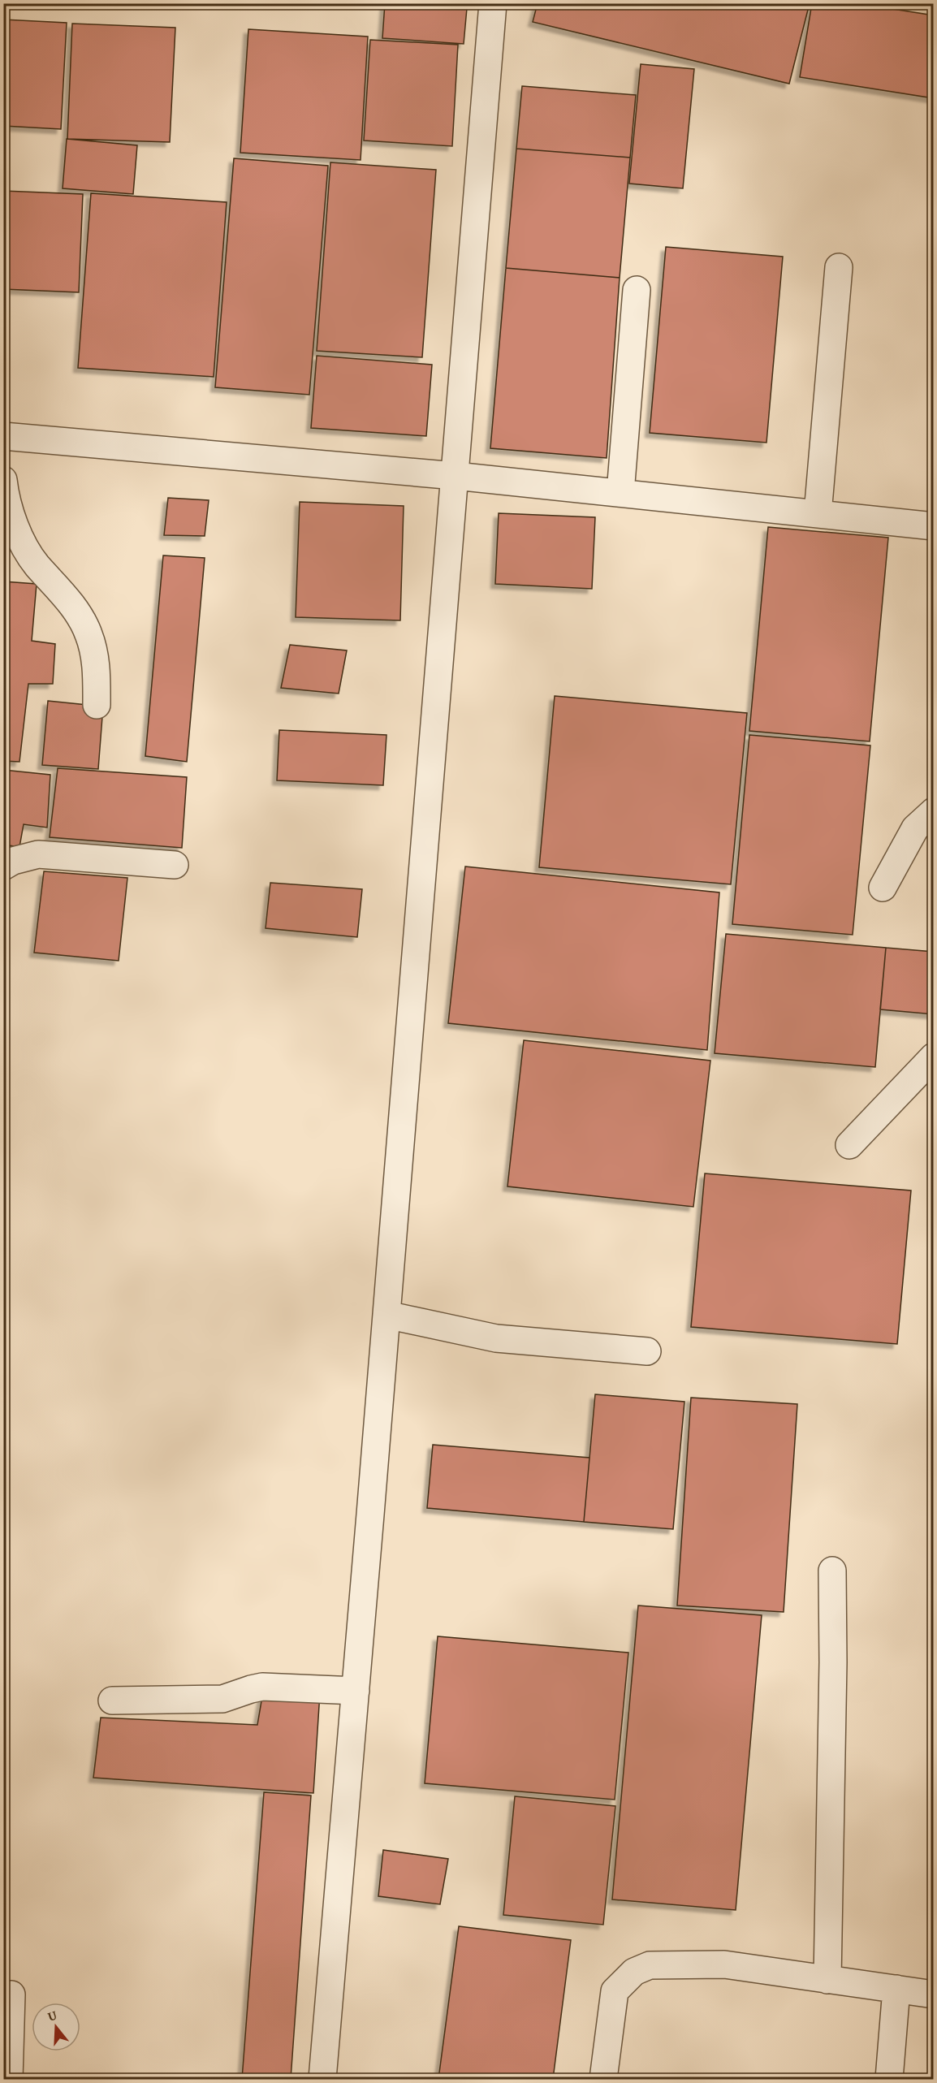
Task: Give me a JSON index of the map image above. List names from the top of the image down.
{
  "north": "top"
}
